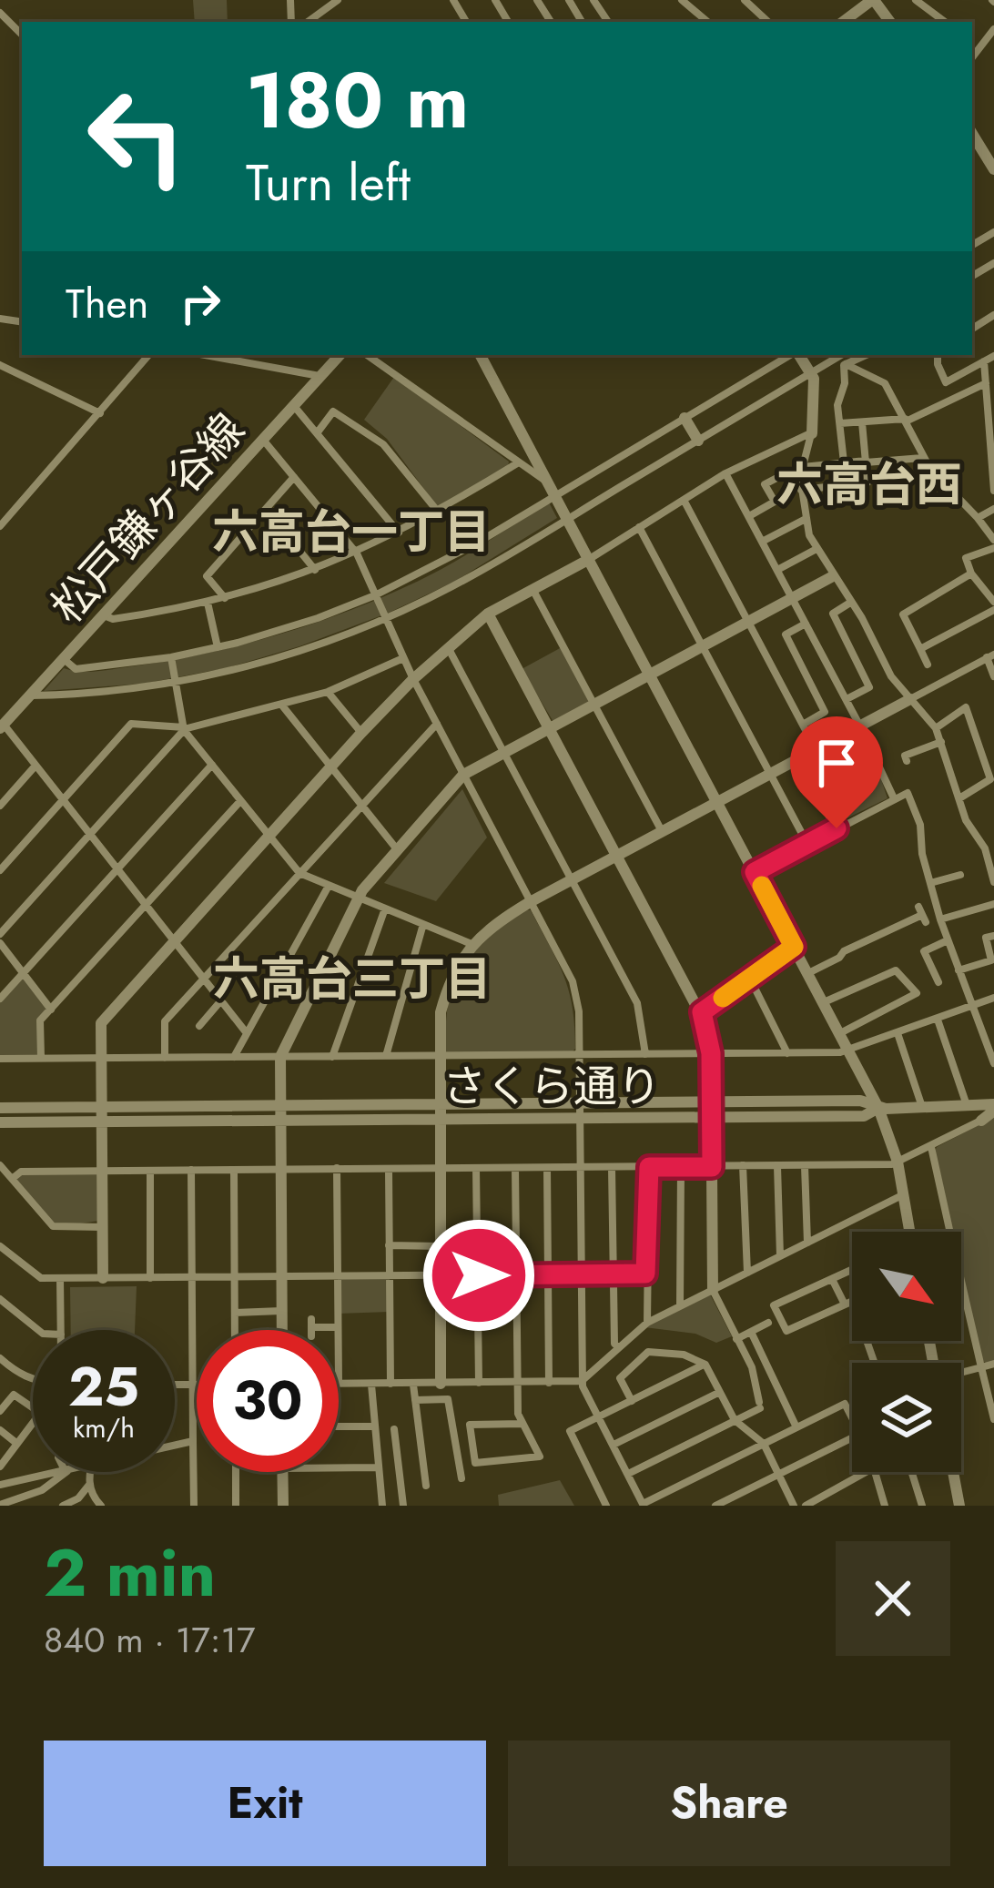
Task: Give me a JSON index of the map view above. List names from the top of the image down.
{
  "streets": {
    "street": ["松戸鎌ヶ谷線", "さくら通り"]
  },
  "districts": ["六高台西", "六高台一丁目", "六高台三丁目"],
  "north": "bottom right",
  "page": {
    "turn": ["180 m", "Turn left"],
    "then": "Then",
    "speed": "25 km/h",
    "limit": "30",
    "heading": ["2 min", "840 m · 17:17"],
    "buttons": ["Exit", "Share"]
  }
}
